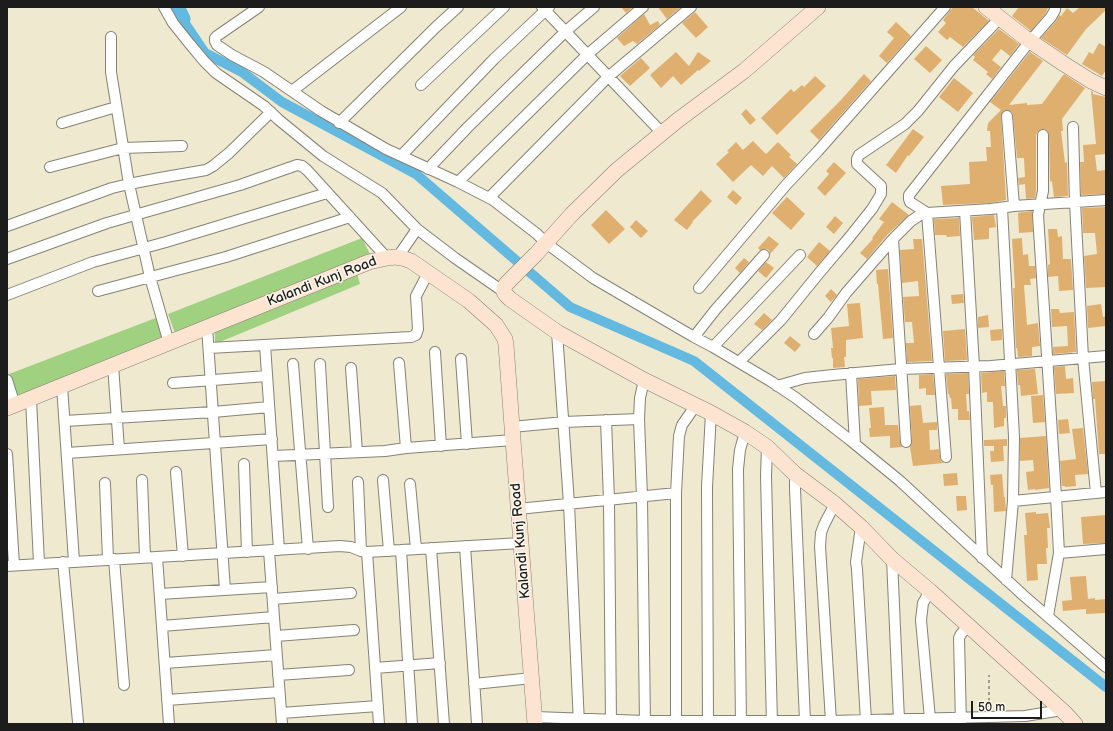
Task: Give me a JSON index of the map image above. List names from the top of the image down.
{
  "streets": {
    "street": ["Kalandi Kunj Road"]
  },
  "scale_bar": "50 m"
}
